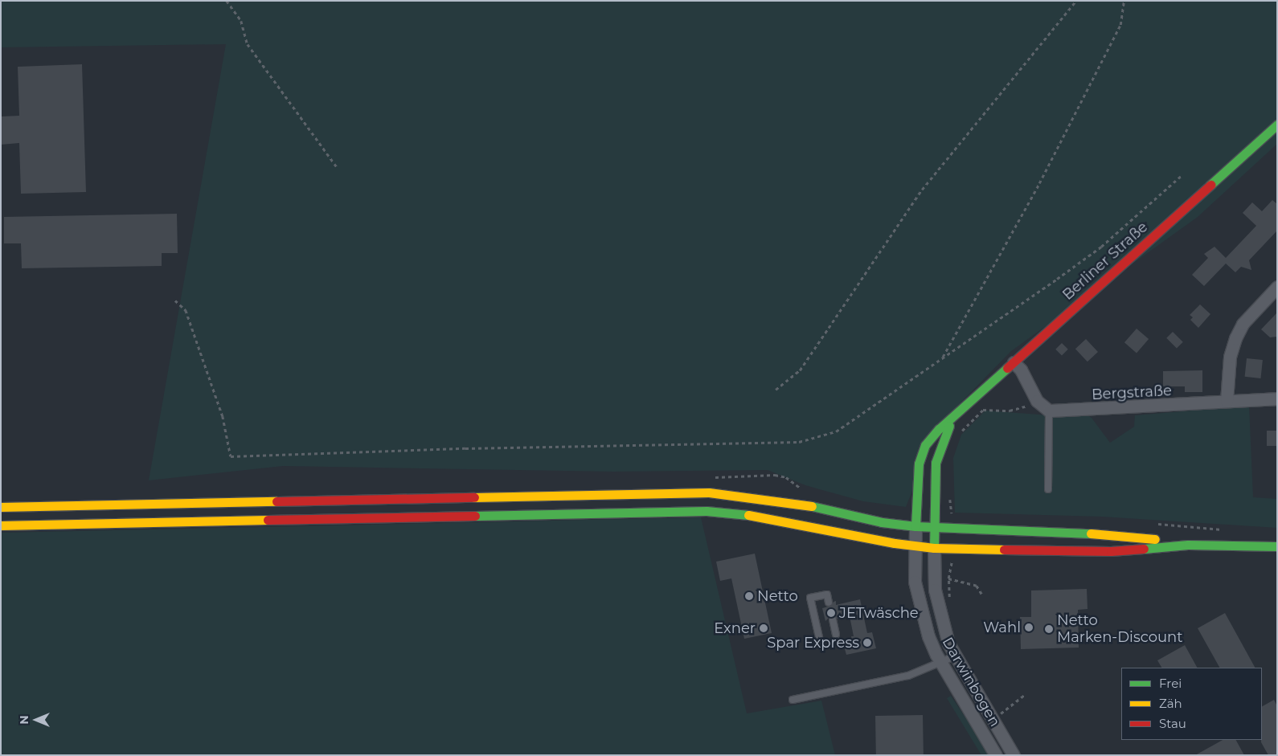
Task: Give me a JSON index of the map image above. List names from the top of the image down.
{
  "streets": {
    "main road": ["Berliner Straße"],
    "street": ["Bergstraße", "Darwinbogen"]
  },
  "crossings": [
    ["Berliner Straße", "Darwinbogen"]
  ],
  "places": [
    "Netto",
    "JETwäsche",
    "Wahl",
    "Exner",
    "Netto Marken-Discount",
    "Spar Express"
  ],
  "legend": ["Frei", "Zäh", "Stau"],
  "north": "left"
}
